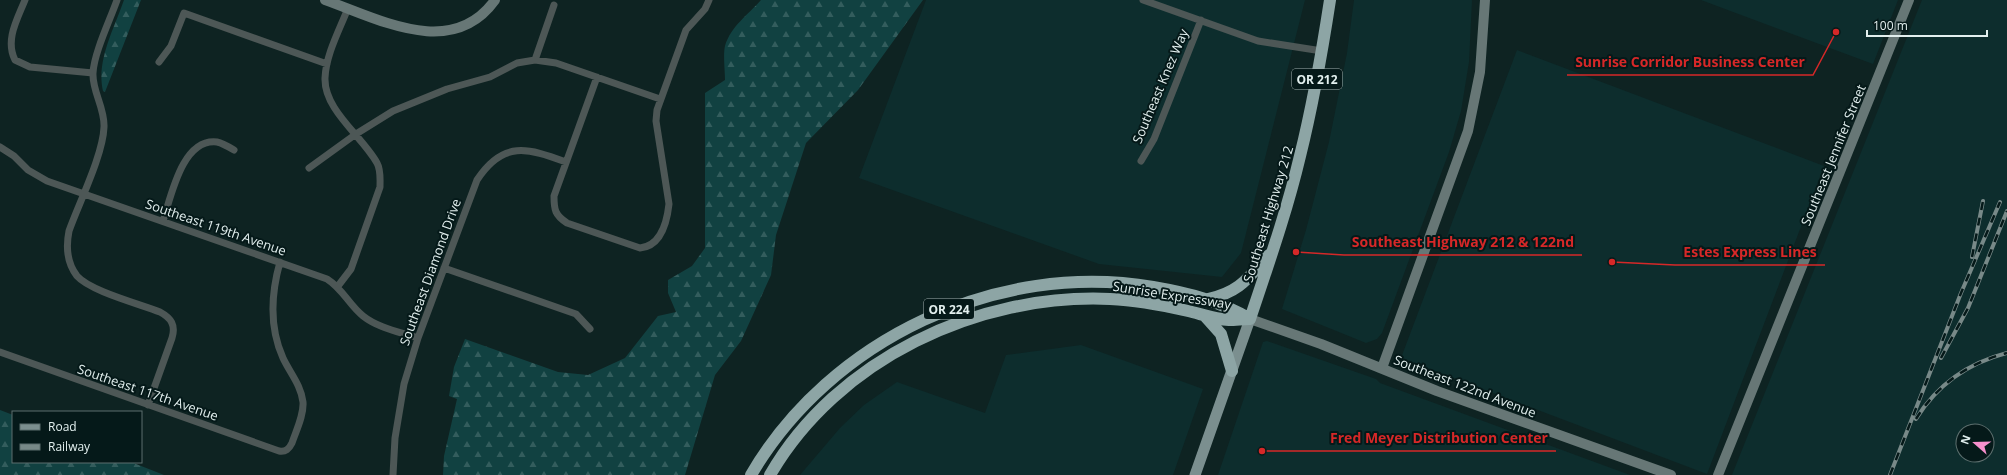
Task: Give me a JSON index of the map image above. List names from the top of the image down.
{
  "streets": {
    "highway": [
      "OR 212",
      "Southeast Highway 212",
      "Sunrise Expressway",
      "OR 224"
    ],
    "main road": ["Southeast Jennifer Street", "Southeast 122nd Avenue"],
    "street": [
      "Southeast Knez Way",
      "Southeast 119th Avenue",
      "Southeast Diamond Drive",
      "Southeast 117th Avenue"
    ]
  },
  "crossings": [
    ["Southeast Highway 212", "Sunrise Expressway"],
    ["Southeast Highway 212", "Southeast 122nd Avenue"],
    ["Southeast 119th Avenue", "Southeast Diamond Drive"],
    ["Southeast 119th Avenue", "Southeast 117th Avenue"],
    ["Sunrise Expressway", "Southeast 122nd Avenue"]
  ],
  "places": [
    "Sunrise Corridor Business Center",
    "Southeast Highway 212 & 122nd",
    "Estes Express Lines",
    "Fred Meyer Distribution Center"
  ],
  "legend": ["Road", "Railway"],
  "scale_bar": "100 m",
  "north": "left"
}
